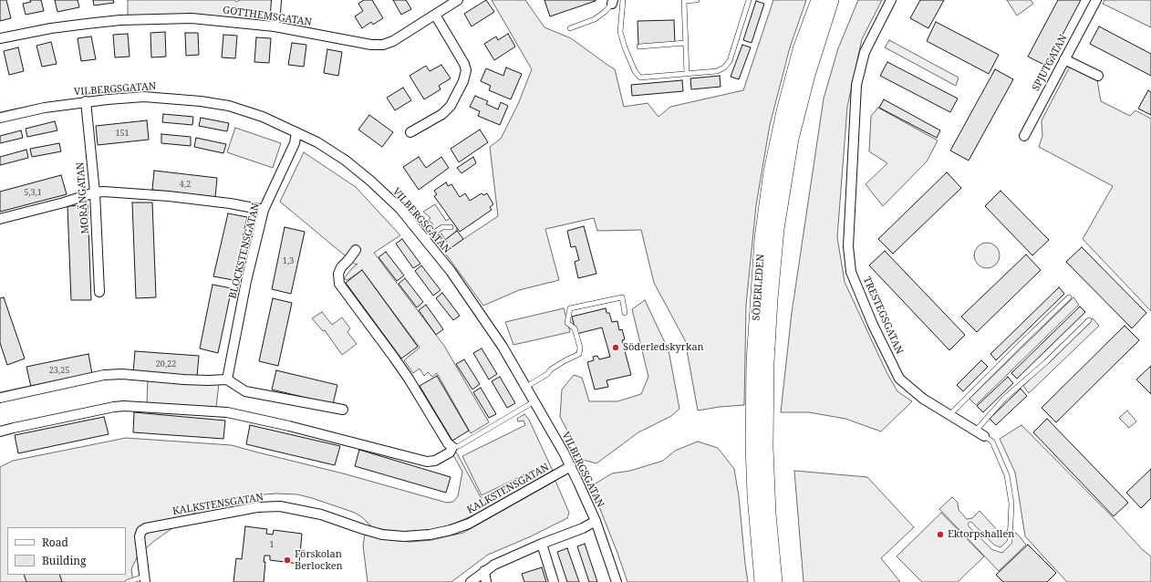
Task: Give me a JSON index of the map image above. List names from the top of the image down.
{
  "streets": {
    "highway": ["SÖDERLEDEN"],
    "street": [
      "GOTTHEMSGATAN",
      "SPJUTGATAN",
      "VILBERGSGATAN",
      "MORÄNGATAN",
      "BLOCKSTENSGATAN",
      "TRESTEGSGATAN",
      "KALKSTENSGATAN"
    ]
  },
  "crossings": [
    ["VILBERGSGATAN", "MORÄNGATAN"],
    ["VILBERGSGATAN", "BLOCKSTENSGATAN"],
    ["VILBERGSGATAN", "KALKSTENSGATAN"]
  ],
  "places": ["Söderledskyrkan", "Ektorpshallen", "Förskolan Berlocken"],
  "house_numbers": [
    "151",
    "4,2",
    "5,3,1",
    "1,3",
    "20,22",
    "23,25",
    "1"
  ],
  "legend": ["Road", "Building"]
}
